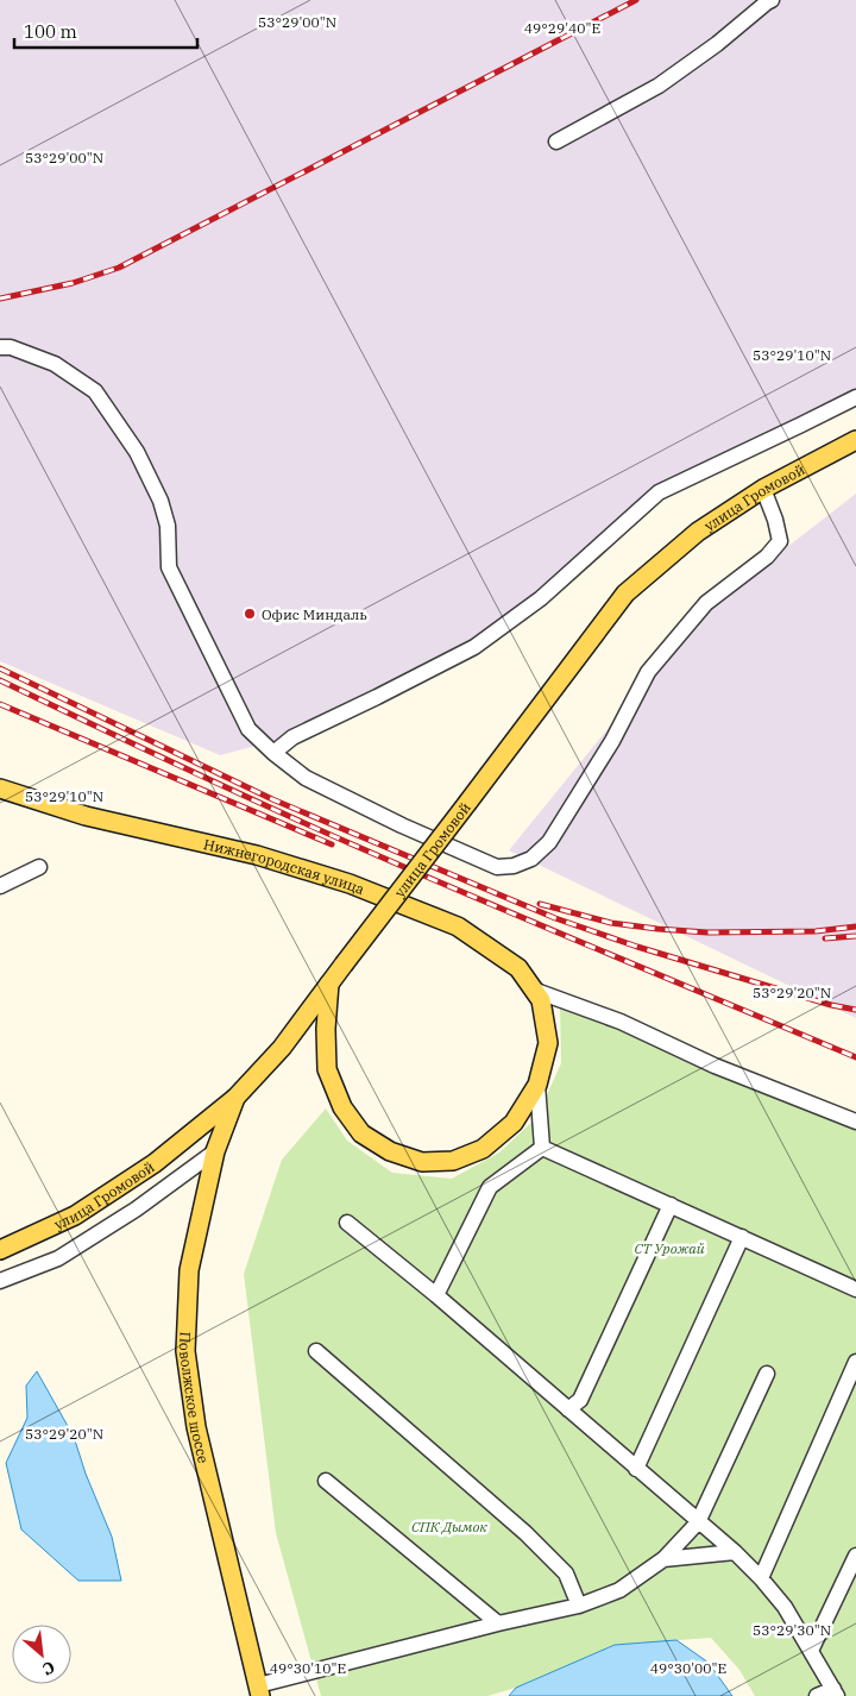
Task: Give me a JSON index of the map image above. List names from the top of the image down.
{
  "streets": {
    "main road": ["улица Громовой", "Нижнегородская улица", "Поволжское шоссе"]
  },
  "crossings": [
    ["улица Громовой", "Нижнегородская улица"],
    ["улица Громовой", "Поволжское шоссе"]
  ],
  "parks": ["СТ Урожай", "СПК Дымок"],
  "places": ["Офис Миндаль"],
  "scale_bar": "100 m",
  "north": "bottom right",
  "coordinates": [
    "53°29'00\"N",
    "49°29'40\"E",
    "53°29'10\"N",
    "53°29'20\"N",
    "53°29'30\"N",
    "49°30'10\"E",
    "49°30'00\"E"
  ]
}
